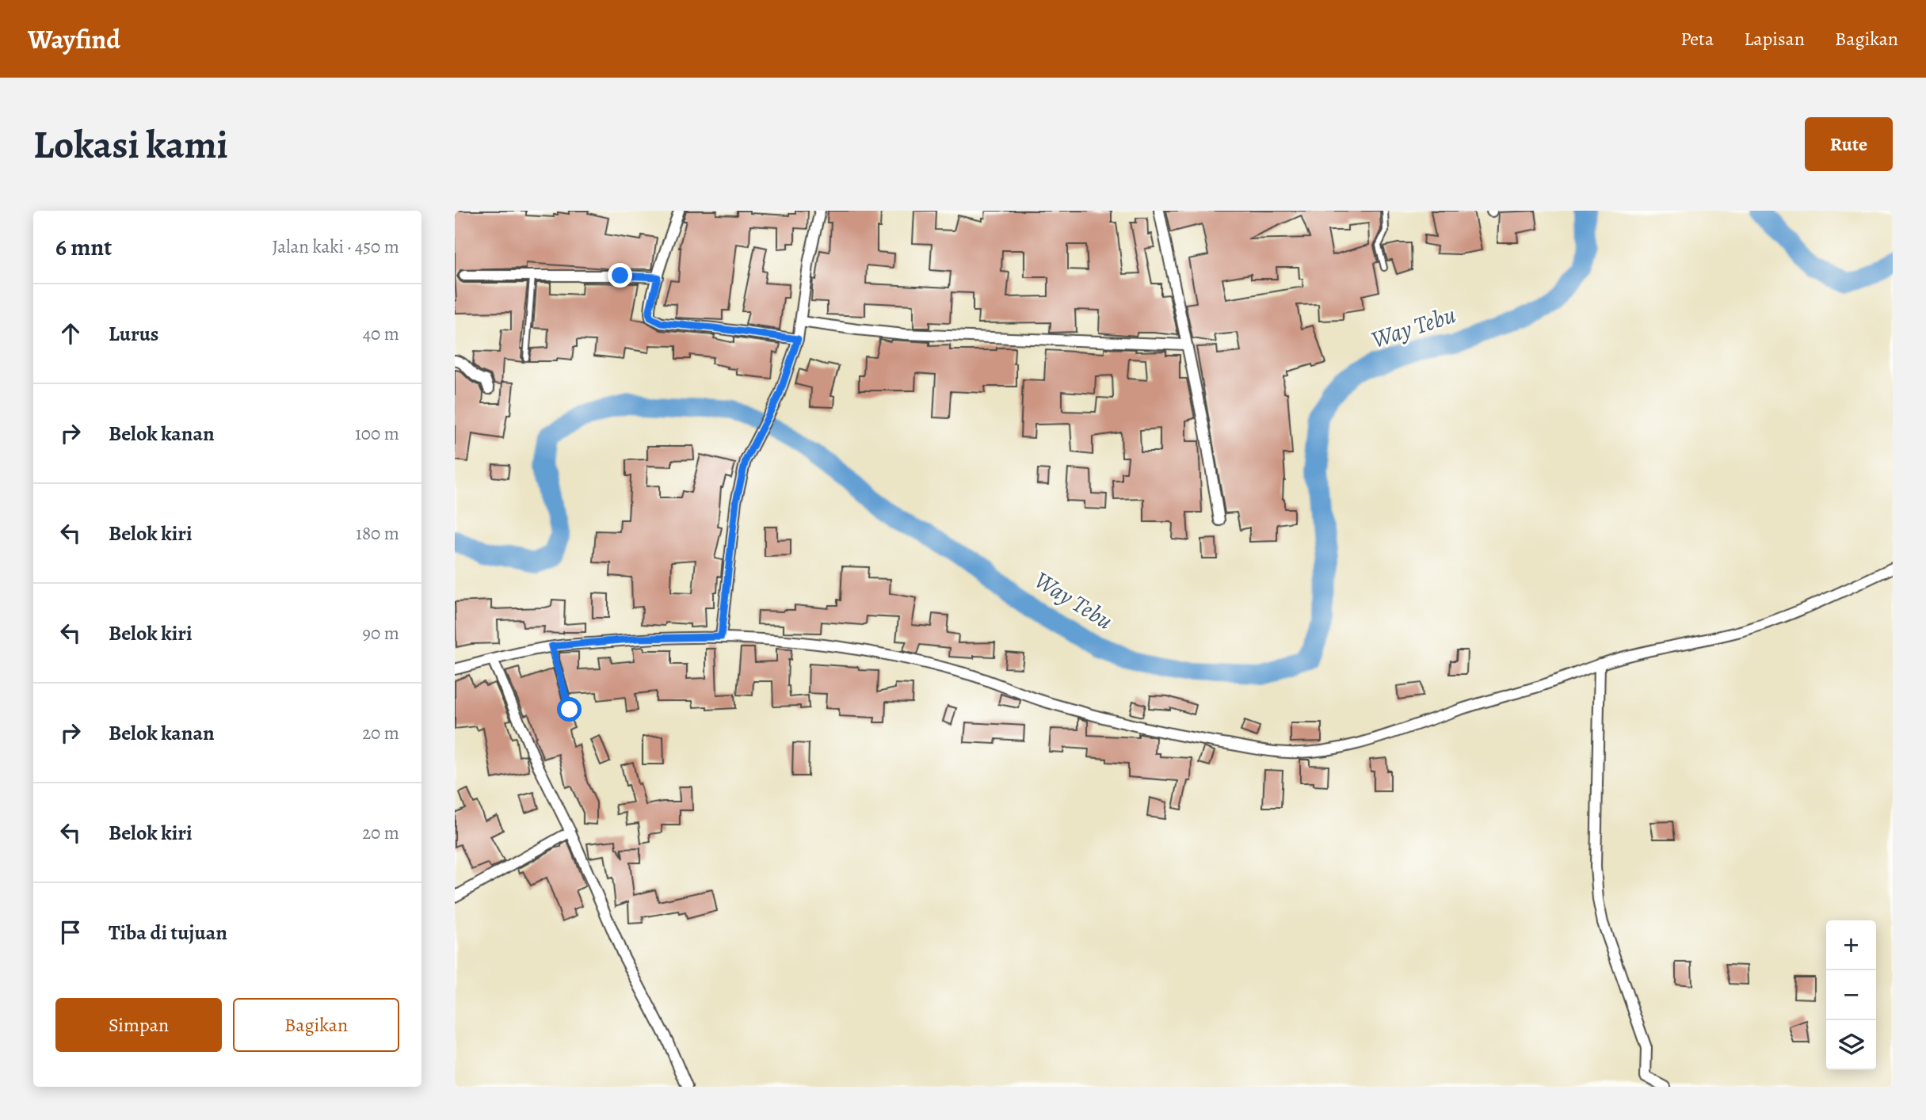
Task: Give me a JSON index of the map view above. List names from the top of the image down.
{
  "water": ["Way Tebu"],
  "page": {
    "header": "Wayfind",
    "nav": ["Peta", "Lapisan", "Bagikan"],
    "buttons": [
      "Rute",
      ["Simpan", "Bagikan"]
    ],
    "title": "Lokasi kami",
    "heading": ["6 mnt", "Jalan kaki · 450 m"],
    "list": [
      ["Lurus", "40 m"],
      ["Belok kanan", "100 m"],
      ["Belok kiri", "180 m"],
      ["Belok kiri", "90 m"],
      ["Belok kanan", "20 m"],
      ["Belok kiri", "20 m"],
      "Tiba di tujuan"
    ],
    "map_buttons": ["+", "−"]
  }
}
